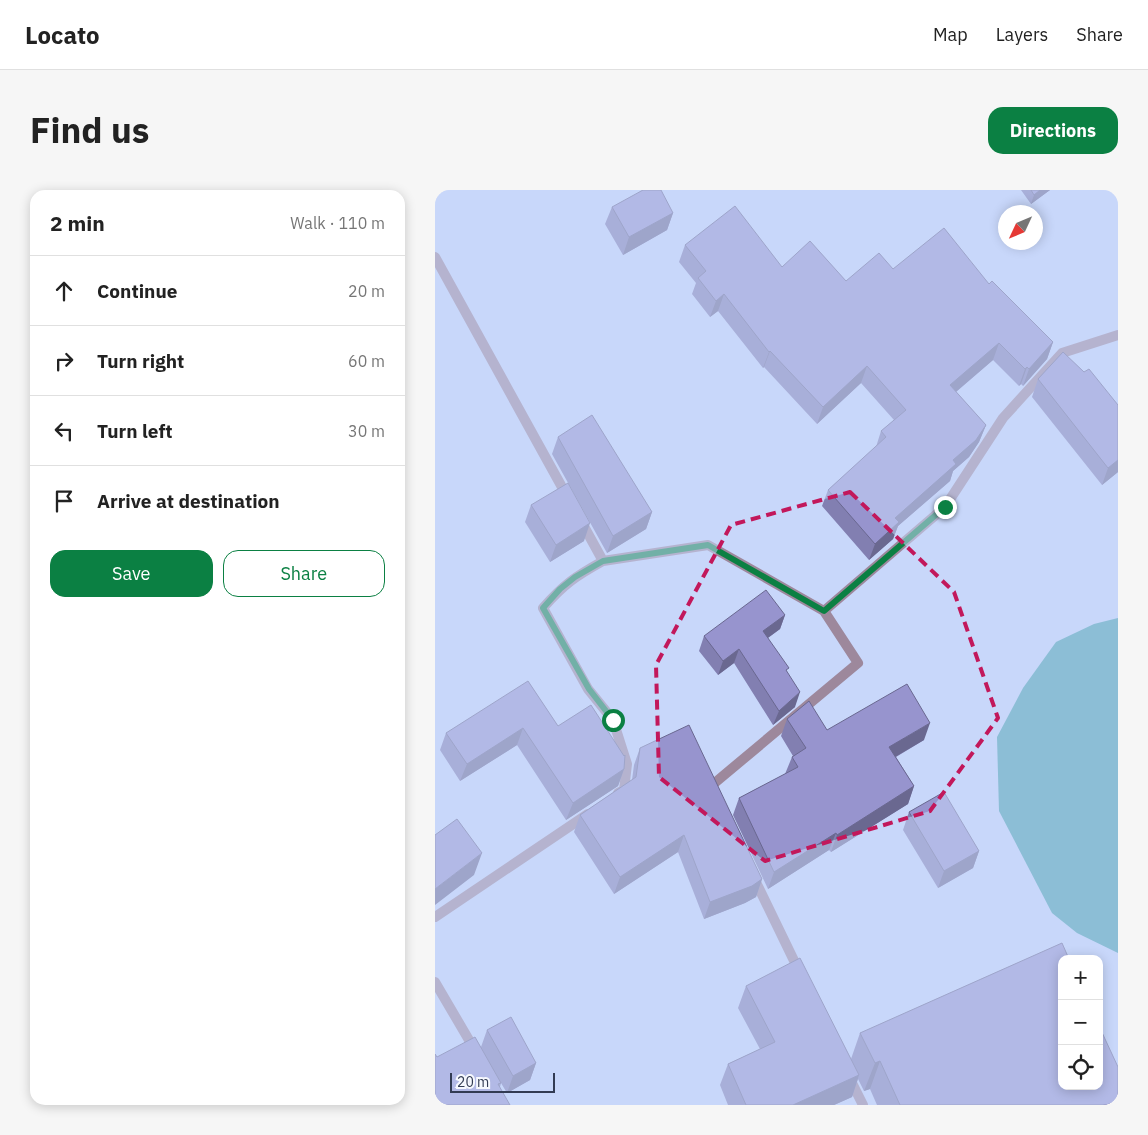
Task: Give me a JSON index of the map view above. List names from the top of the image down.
{
  "scale_bar": "20 m",
  "north": "bottom left",
  "page": {
    "header": "Locato",
    "nav": ["Map", "Layers", "Share"],
    "title": "Find us",
    "buttons": [
      "Directions",
      ["Save", "Share"]
    ],
    "heading": ["2 min", "Walk · 110 m"],
    "list": [
      ["Continue", "20 m"],
      ["Turn right", "60 m"],
      ["Turn left", "30 m"],
      "Arrive at destination"
    ],
    "map_buttons": ["+", "−"],
    "scale": "20 m"
  }
}
